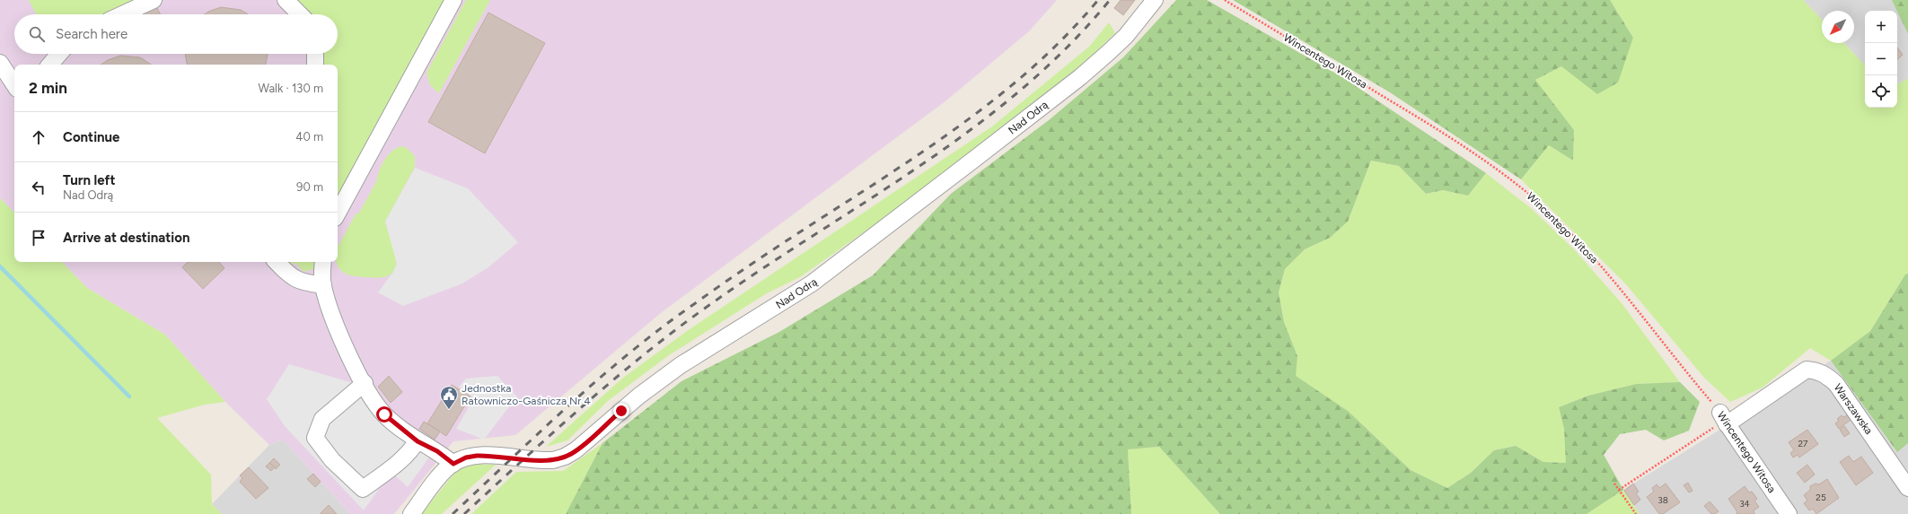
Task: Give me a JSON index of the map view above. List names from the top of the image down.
{
  "streets": {
    "street": ["Wincentego Witosa", "Nad Odrą", "Warszawska"]
  },
  "crossings": [
    ["Wincentego Witosa", "Warszawska"]
  ],
  "places": {
    "public building": ["Jednostka Ratowniczo-Gaśnicza Nr 4"]
  },
  "house_numbers": [
    "27",
    "25",
    "38",
    "34"
  ],
  "north": "bottom left",
  "page": {
    "map_buttons": ["+", "−"],
    "search": "Search here",
    "heading": ["2 min", "Walk · 130 m"],
    "list": [
      ["Continue", "40 m"],
      ["Turn left", "Nad Odrą", "90 m"],
      "Arrive at destination"
    ]
  }
}
